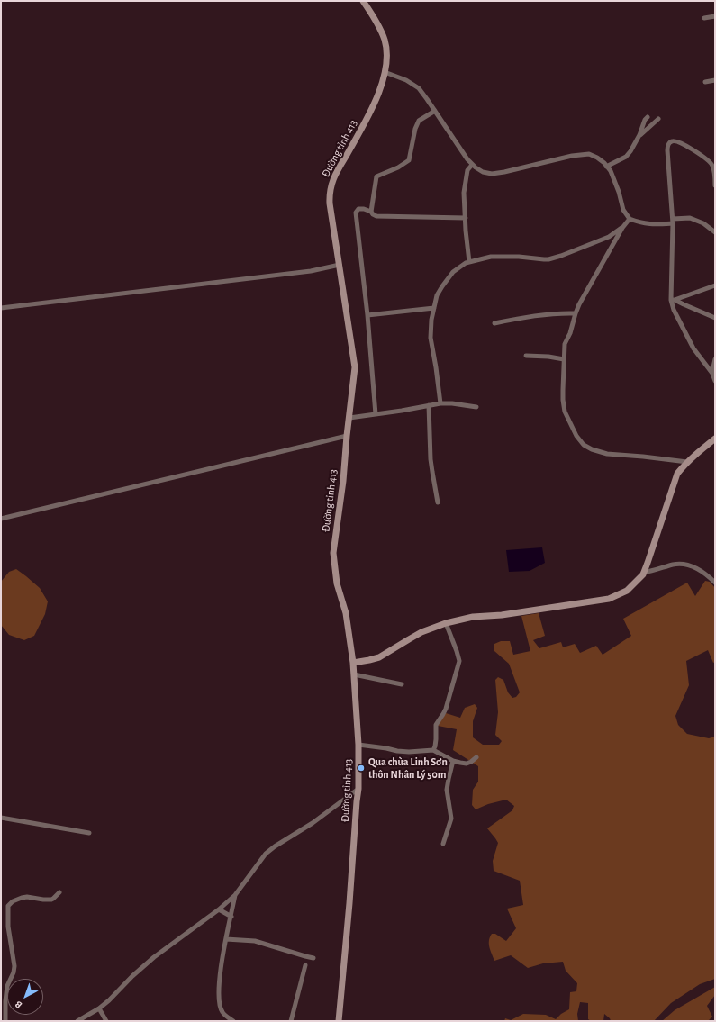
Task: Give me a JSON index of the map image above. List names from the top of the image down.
{
  "streets": {
    "main road": ["Đường tỉnh 413"]
  },
  "places": ["Qua chùa Linh Sơn thôn Nhân Lý 50m"],
  "north": "bottom left"
}
